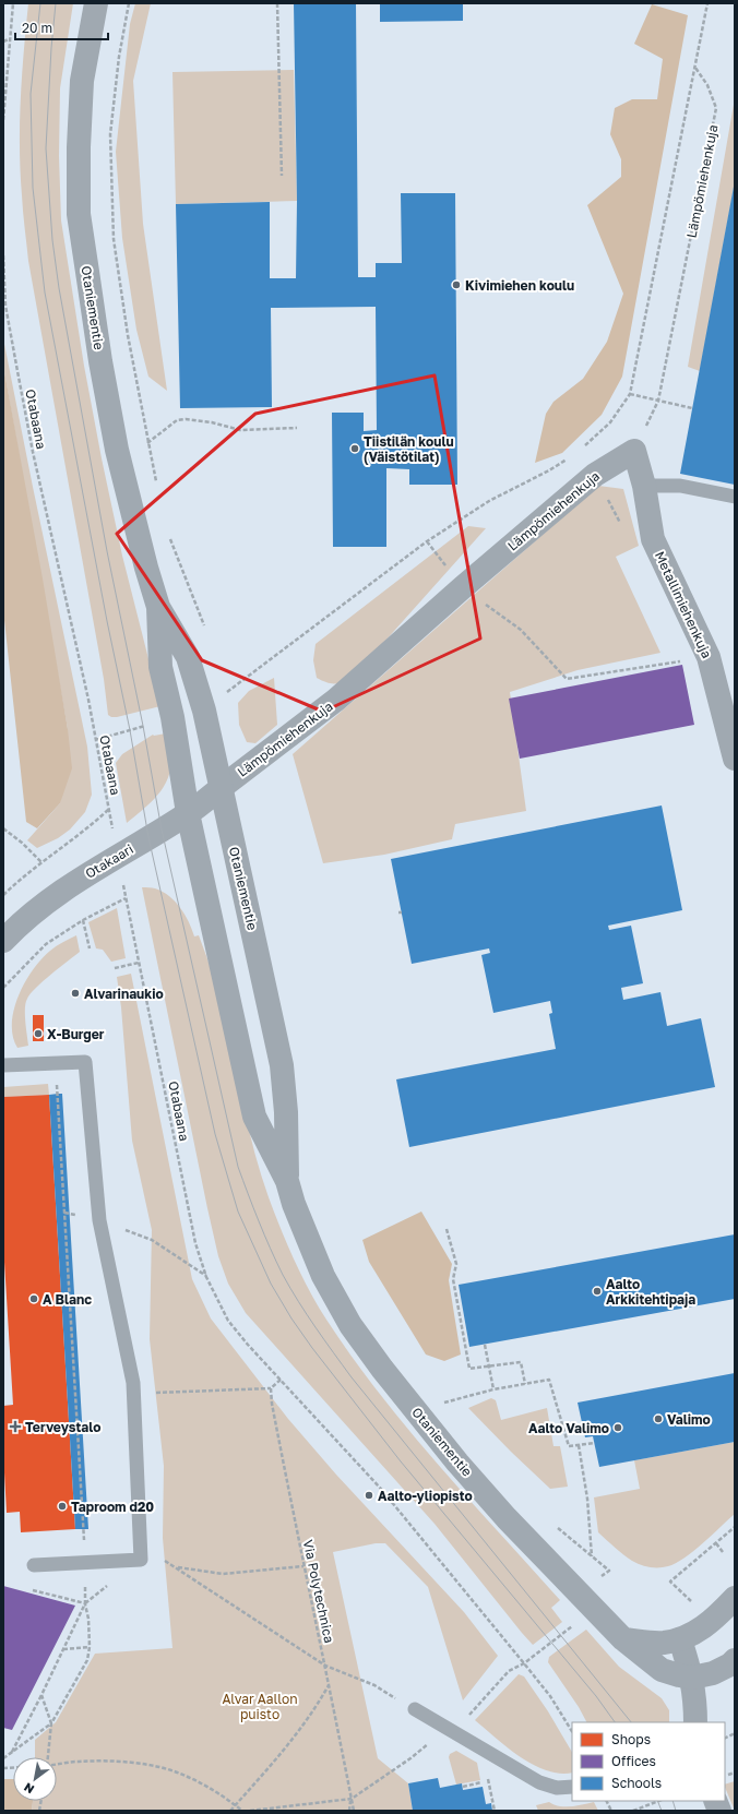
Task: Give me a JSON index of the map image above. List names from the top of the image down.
{
  "streets": {
    "street": [
      "Lämpömiehenkuja",
      "Otaniementie",
      "Metallimiehenkuja",
      "Otakaari"
    ],
    "path": ["Otabaana", "Via Polytechnica"]
  },
  "crossings": [
    ["Lämpömiehenkuja", "Otaniementie"],
    ["Lämpömiehenkuja", "Metallimiehenkuja"],
    ["Lämpömiehenkuja", "Otakaari"],
    ["Otaniementie", "Otakaari"],
    ["Otabaana", "Otakaari"]
  ],
  "parks": ["Alvar Aallon puisto"],
  "places": {
    "other": [
      "Kivimiehen koulu",
      "Tiistilän koulu (Väistötilat)",
      "Alvarinaukio",
      "X-Burger",
      "Aalto Arkkitehtipaja",
      "A Blanc",
      "Valimo",
      "Aalto Valimo",
      "Aalto-yliopisto",
      "Taproom d20"
    ],
    "health": ["Terveystalo"]
  },
  "legend": ["Shops", "Offices", "Schools"],
  "scale_bar": "20 m",
  "north": "bottom left"
}
